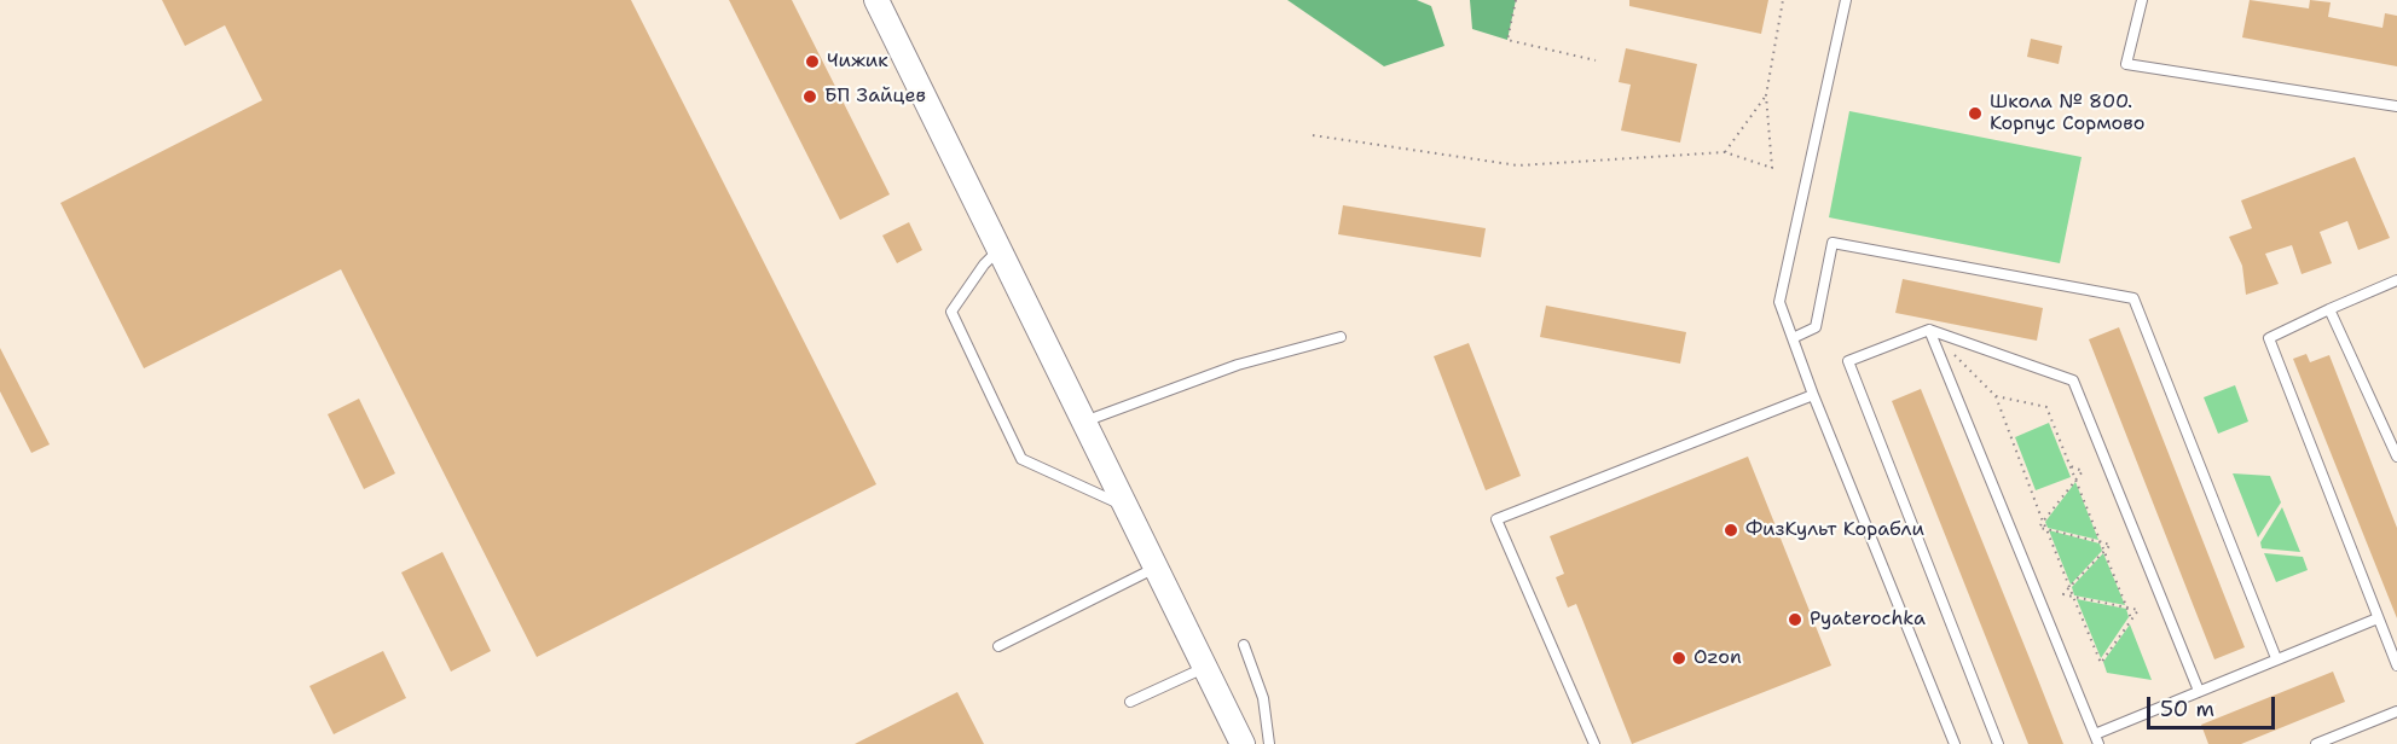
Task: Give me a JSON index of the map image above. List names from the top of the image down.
{
  "places": [
    "Чижик",
    "БП Зайцев",
    "Школа № 800. Корпус Сормово",
    "ФизКульт Корабли",
    "Pyaterochka",
    "Ozon"
  ],
  "scale_bar": "50 m"
}
